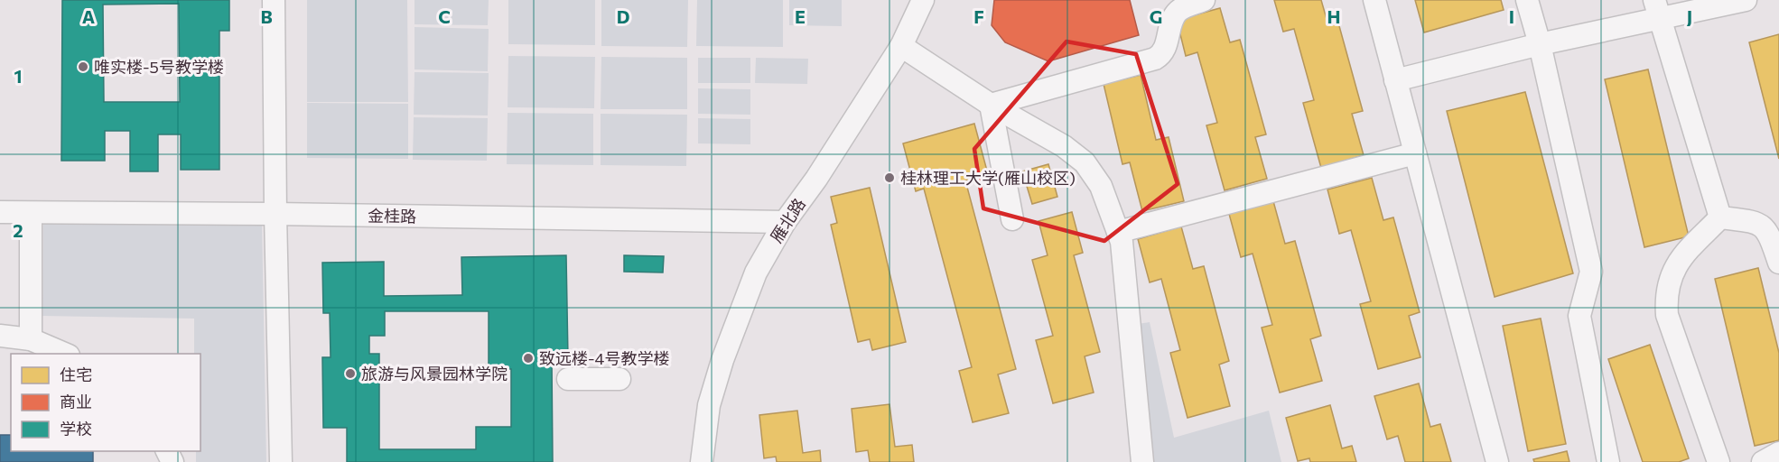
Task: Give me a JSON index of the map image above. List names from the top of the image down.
{
  "streets": {
    "street": ["金桂路", "雁北路"]
  },
  "crossings": [
    ["金桂路", "雁北路"]
  ],
  "places": [
    "唯实楼-5号教学楼",
    "桂林理工大学(雁山校区)",
    "致远楼-4号教学楼",
    "旅游与风景园林学院"
  ],
  "legend": ["住宅", "商业", "学校"],
  "grid": {
    "columns": [
      "A",
      "B",
      "C",
      "D",
      "E",
      "F",
      "G",
      "H",
      "I",
      "J"
    ],
    "rows": ["1", "2"]
  }
}
